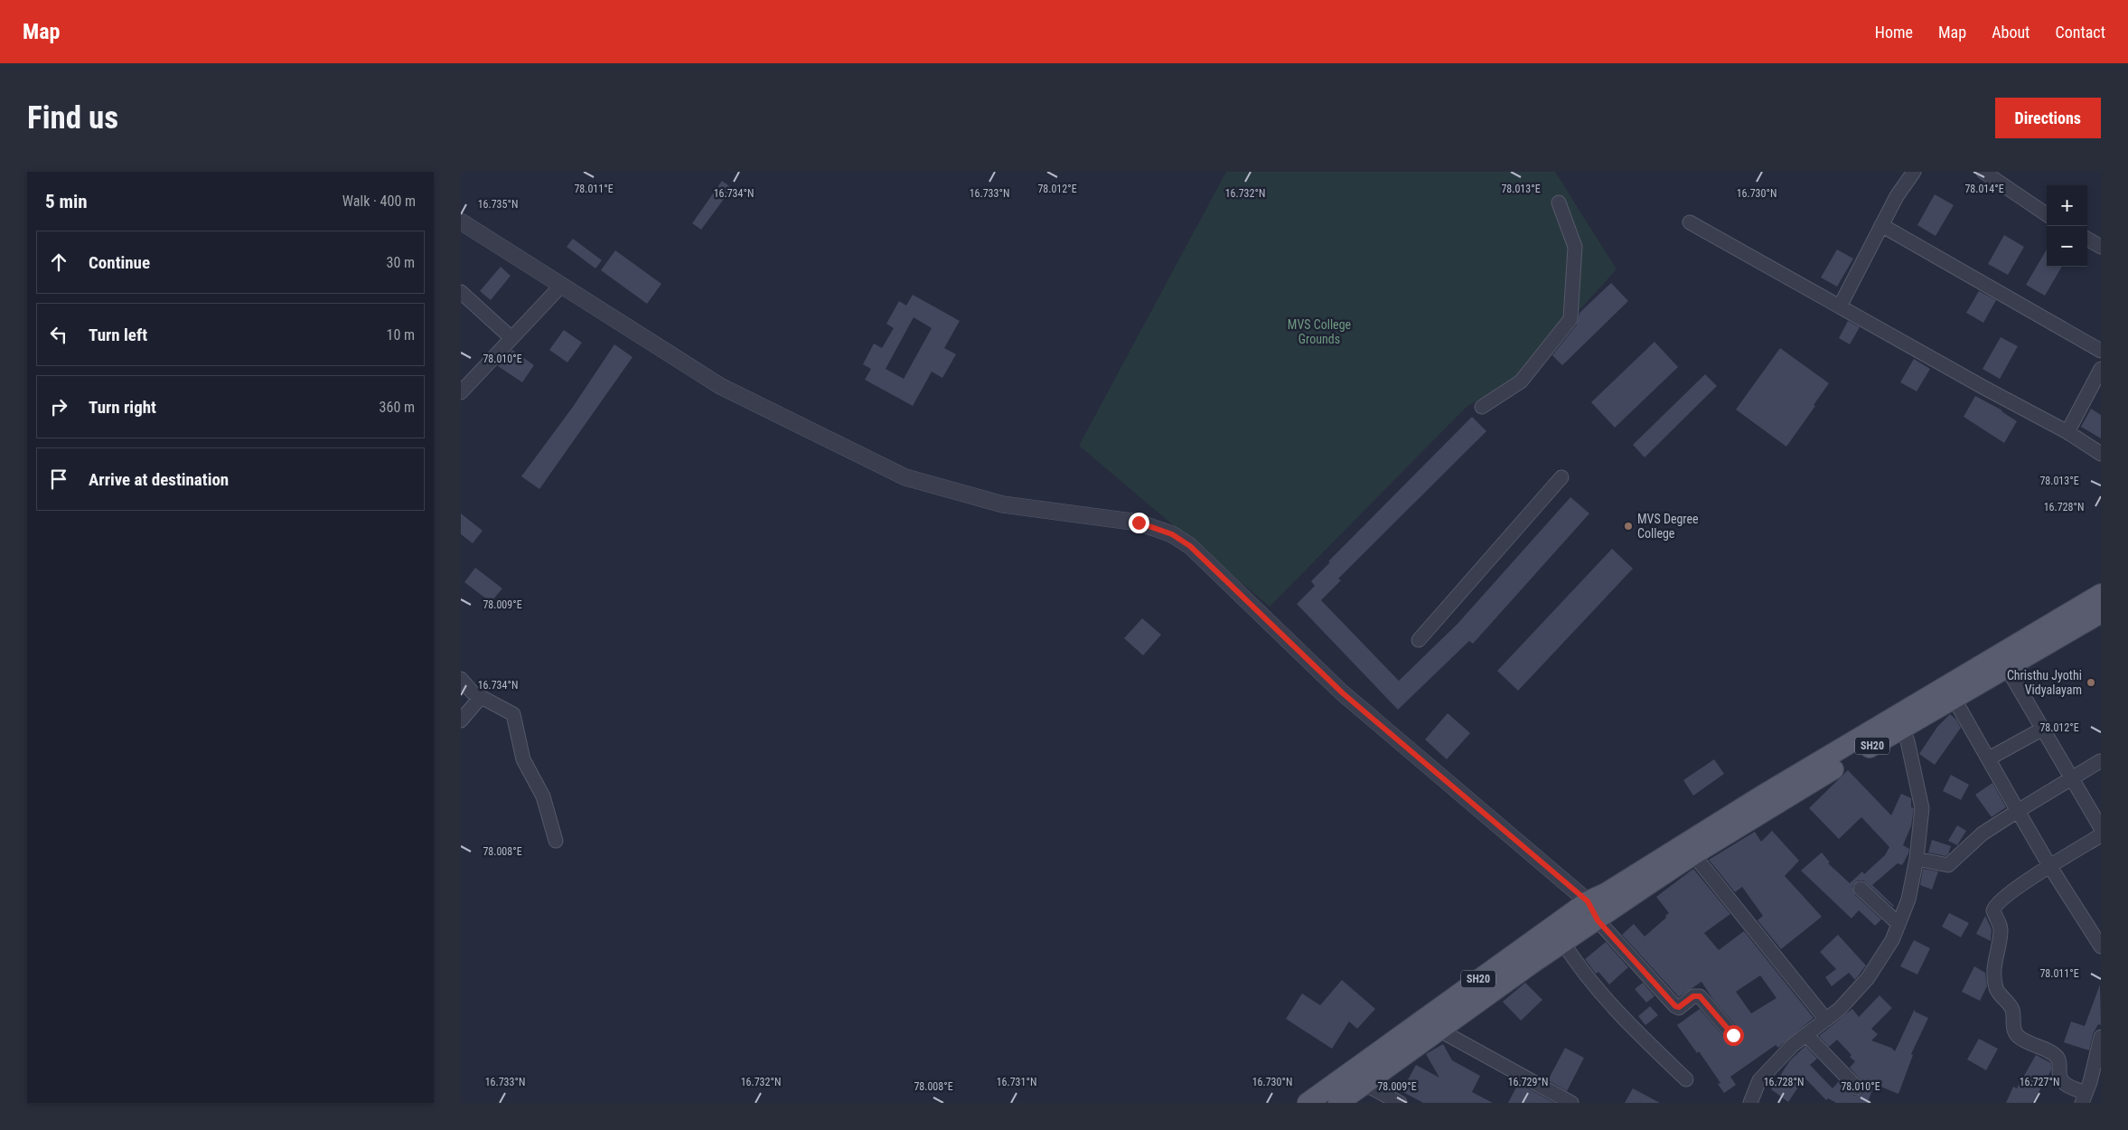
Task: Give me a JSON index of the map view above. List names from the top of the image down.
{
  "streets": {
    "main road": ["SH20"]
  },
  "parks": ["MVS College Grounds"],
  "places": ["MVS Degree College", "Christhu Jyothi Vidyalayam"],
  "page": {
    "header": "Map",
    "nav": [
      "Home",
      "Map",
      "About",
      "Contact"
    ],
    "buttons": "Directions",
    "title": "Find us",
    "heading": ["5 min", "Walk · 400 m"],
    "map_buttons": ["+", "−"],
    "list": [
      ["Continue", "30 m"],
      ["Turn left", "10 m"],
      ["Turn right", "360 m"],
      "Arrive at destination"
    ]
  },
  "coordinates": [
    "78.011°E",
    "78.012°E",
    "78.013°E",
    "78.014°E",
    "16.734°N",
    "16.733°N",
    "16.732°N",
    "16.730°N",
    "16.735°N",
    "78.010°E",
    "16.728°N",
    "78.009°E",
    "78.008°E",
    "16.731°N",
    "16.729°N",
    "16.727°N"
  ]
}
